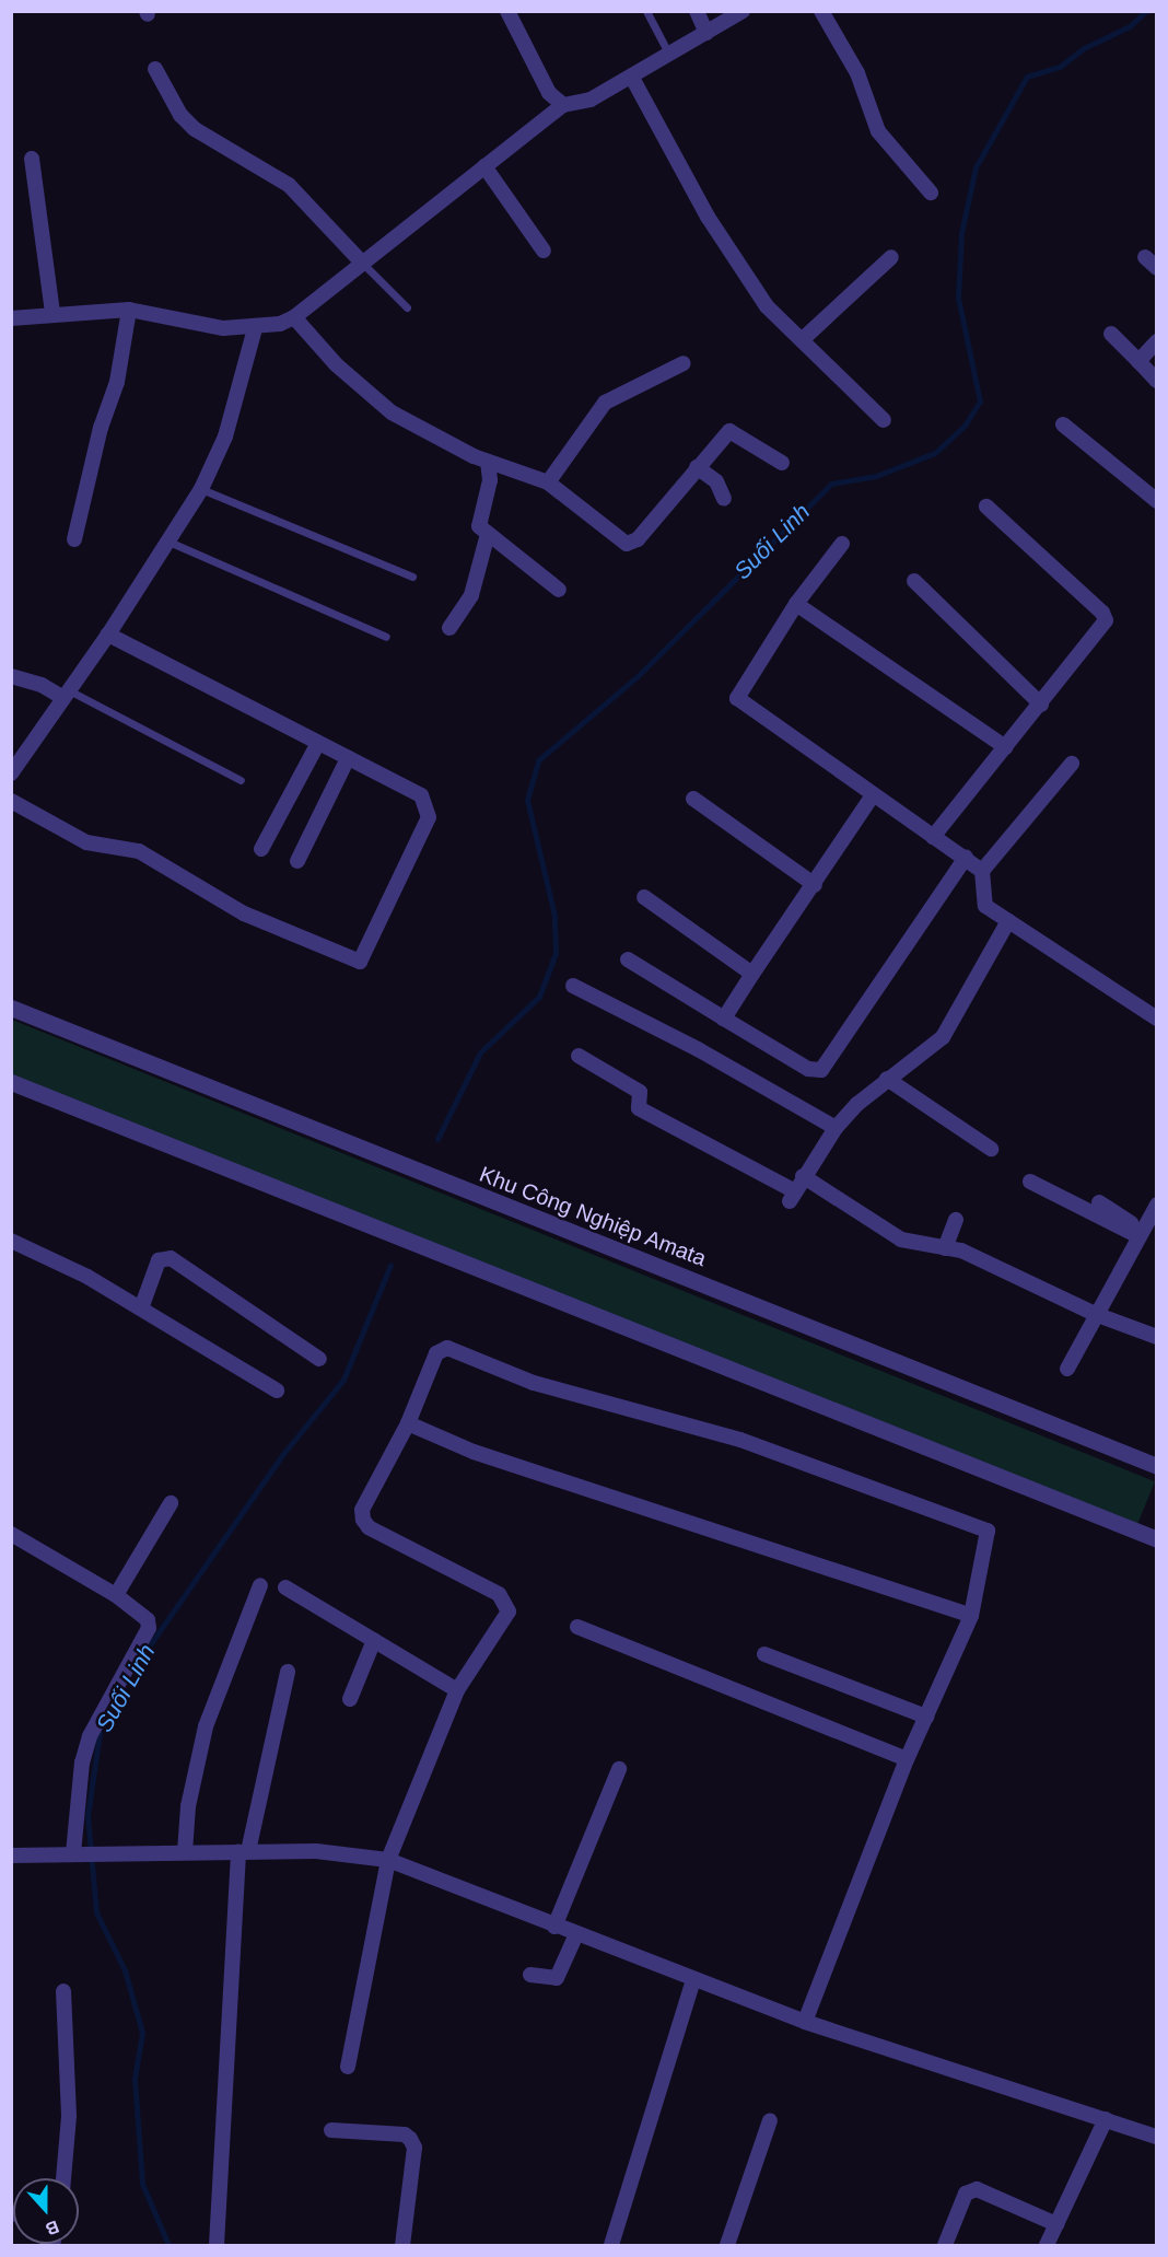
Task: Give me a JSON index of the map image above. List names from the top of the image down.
{
  "streets": {
    "street": ["Khu Công Nghiệp Amata"]
  },
  "water": ["Suối Linh"],
  "north": "bottom"
}
